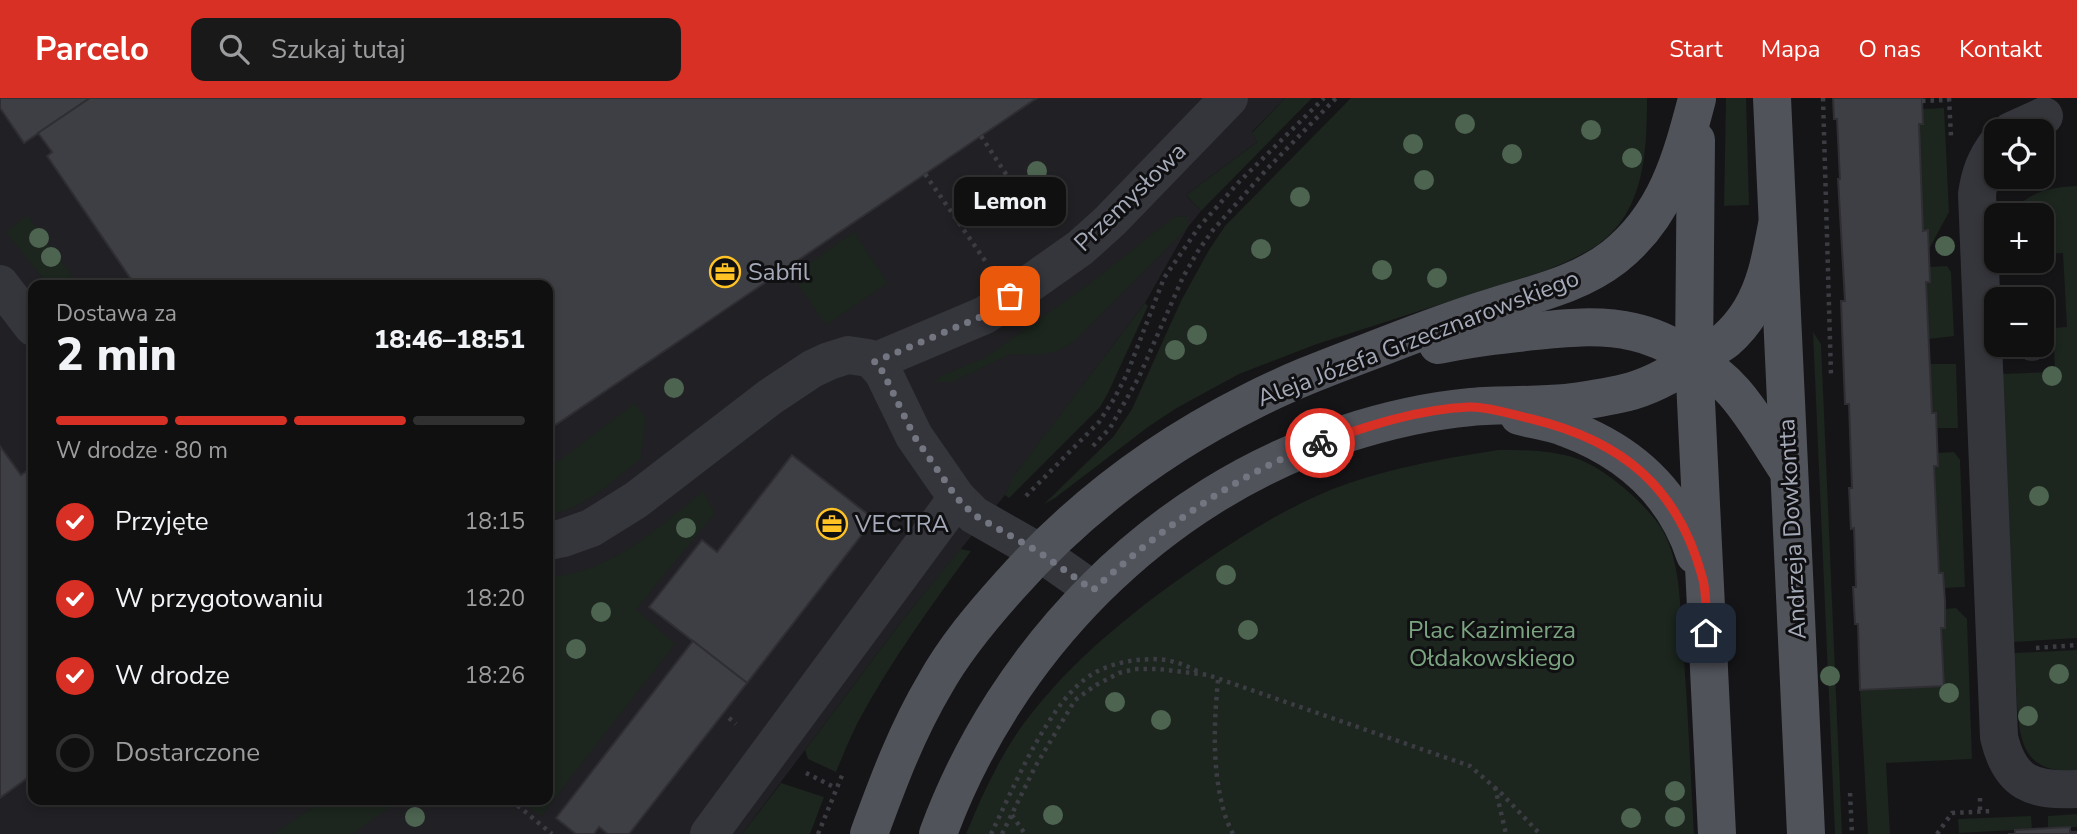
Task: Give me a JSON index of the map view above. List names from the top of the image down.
{
  "streets": {
    "main road": ["Aleja Józefa Grzecznarowskiego", "Andrzeja Dowkontta"],
    "street": ["Przemysłowa"]
  },
  "parks": ["Plac Kazimierza Ołdakowskiego"],
  "places": {
    "office": ["Sabfil", "VECTRA"],
    "other": ["Lemon"]
  },
  "page": {
    "header": "Parcelo",
    "search": "Szukaj tutaj",
    "nav": [
      "Start",
      "Mapa",
      "O nas",
      "Kontakt"
    ],
    "map_buttons": ["+", "−"],
    "bubble": "Lemon",
    "heading": ["2 min", "Dostawa za", "18:46–18:51"],
    "bar": "W drodze · 80 m",
    "list": [
      ["Przyjęte", "18:15"],
      ["W przygotowaniu", "18:20"],
      ["W drodze", "18:26"],
      "Dostarczone"
    ]
  }
}
